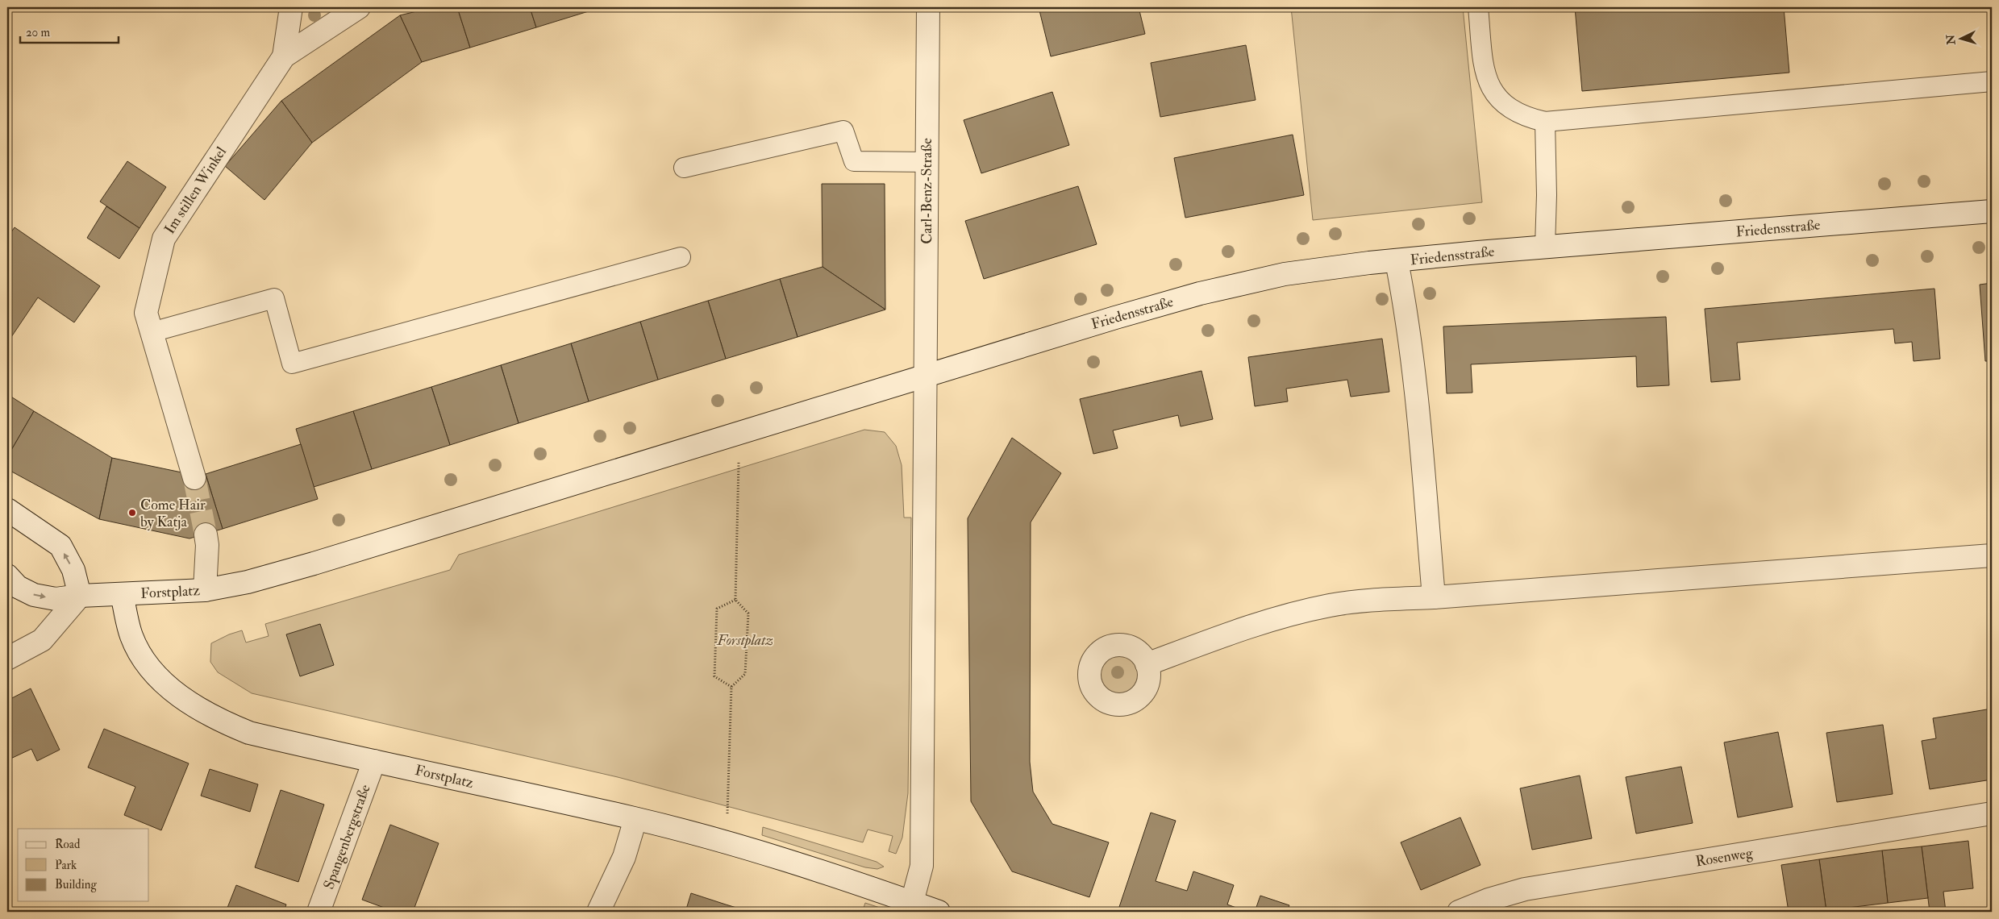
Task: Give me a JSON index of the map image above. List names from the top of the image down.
{
  "streets": {
    "street": [
      "Im stillen Winkel",
      "Carl-Benz-Straße",
      "Friedensstraße",
      "Forstplatz",
      "Spangenbergstraße",
      "Rosenweg"
    ]
  },
  "crossings": [
    ["Carl-Benz-Straße", "Friedensstraße"],
    ["Carl-Benz-Straße", "Forstplatz"],
    ["Friedensstraße", "Forstplatz"],
    ["Forstplatz", "Spangenbergstraße"]
  ],
  "parks": ["Forstplatz"],
  "places": ["Come Hair by Katja"],
  "legend": ["Road", "Park", "Building"],
  "scale_bar": "20 m",
  "north": "left"
}
